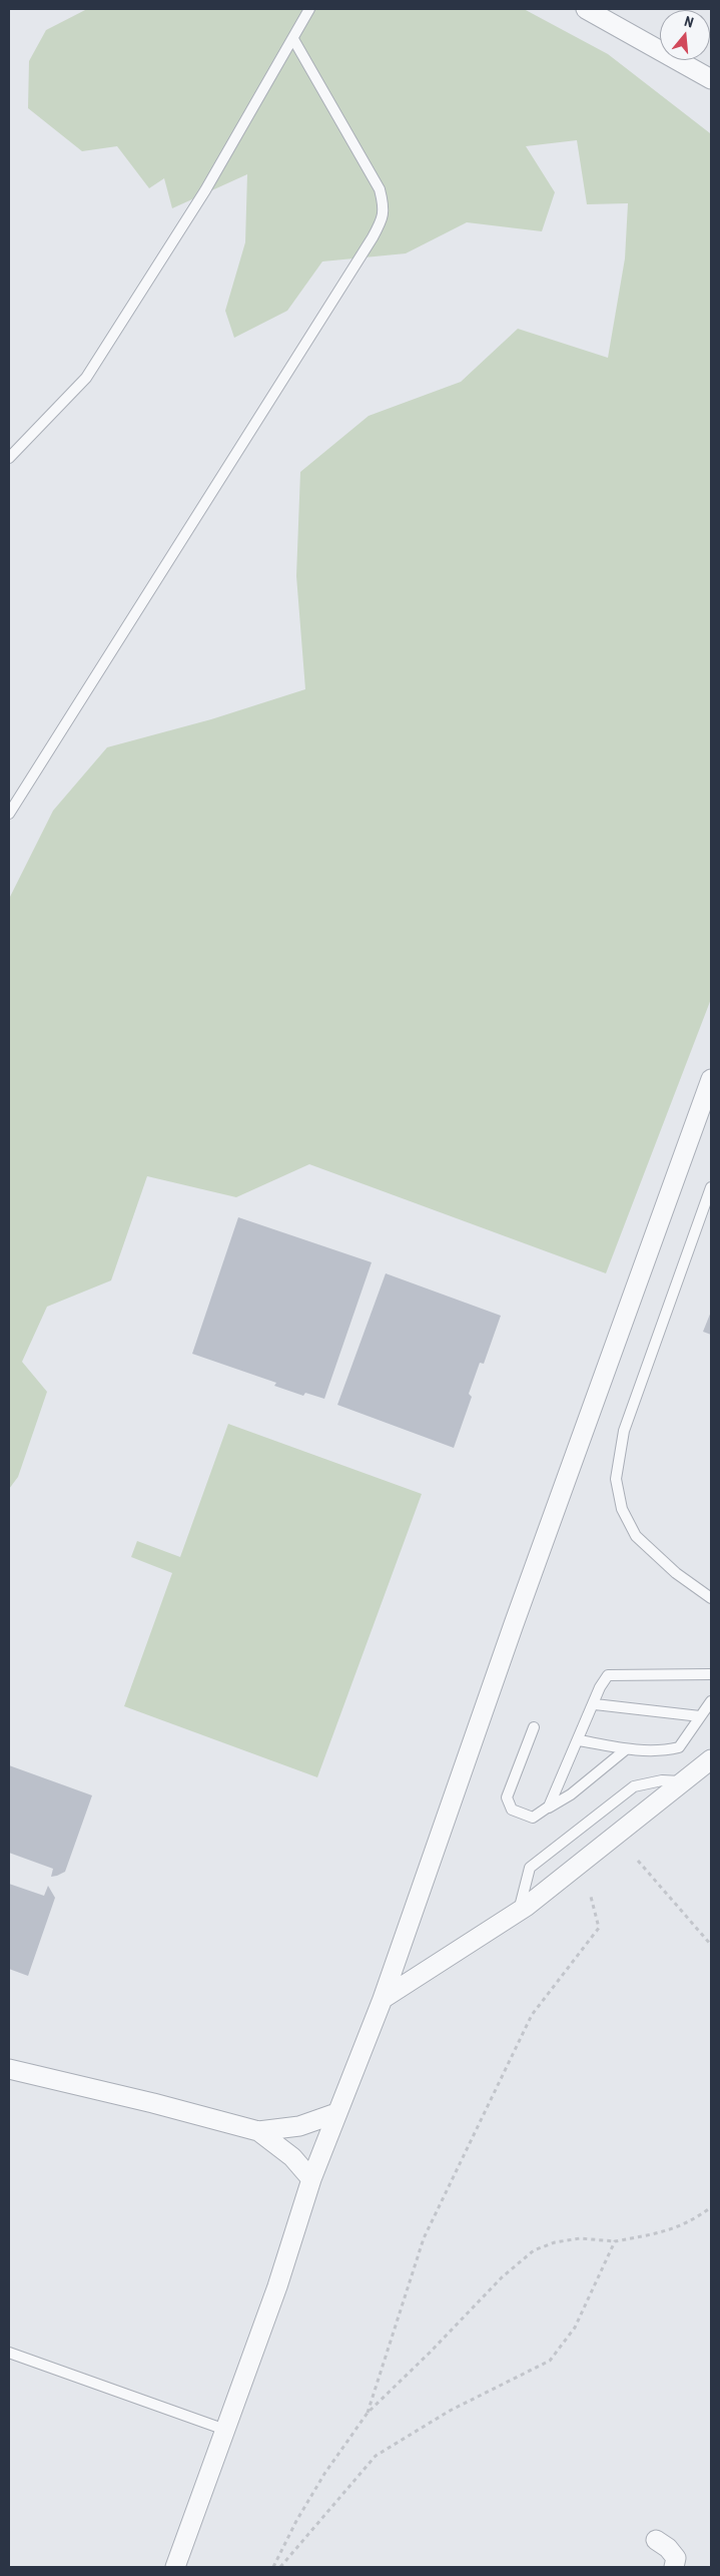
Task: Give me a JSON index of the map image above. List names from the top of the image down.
{
  "north": "top"
}
